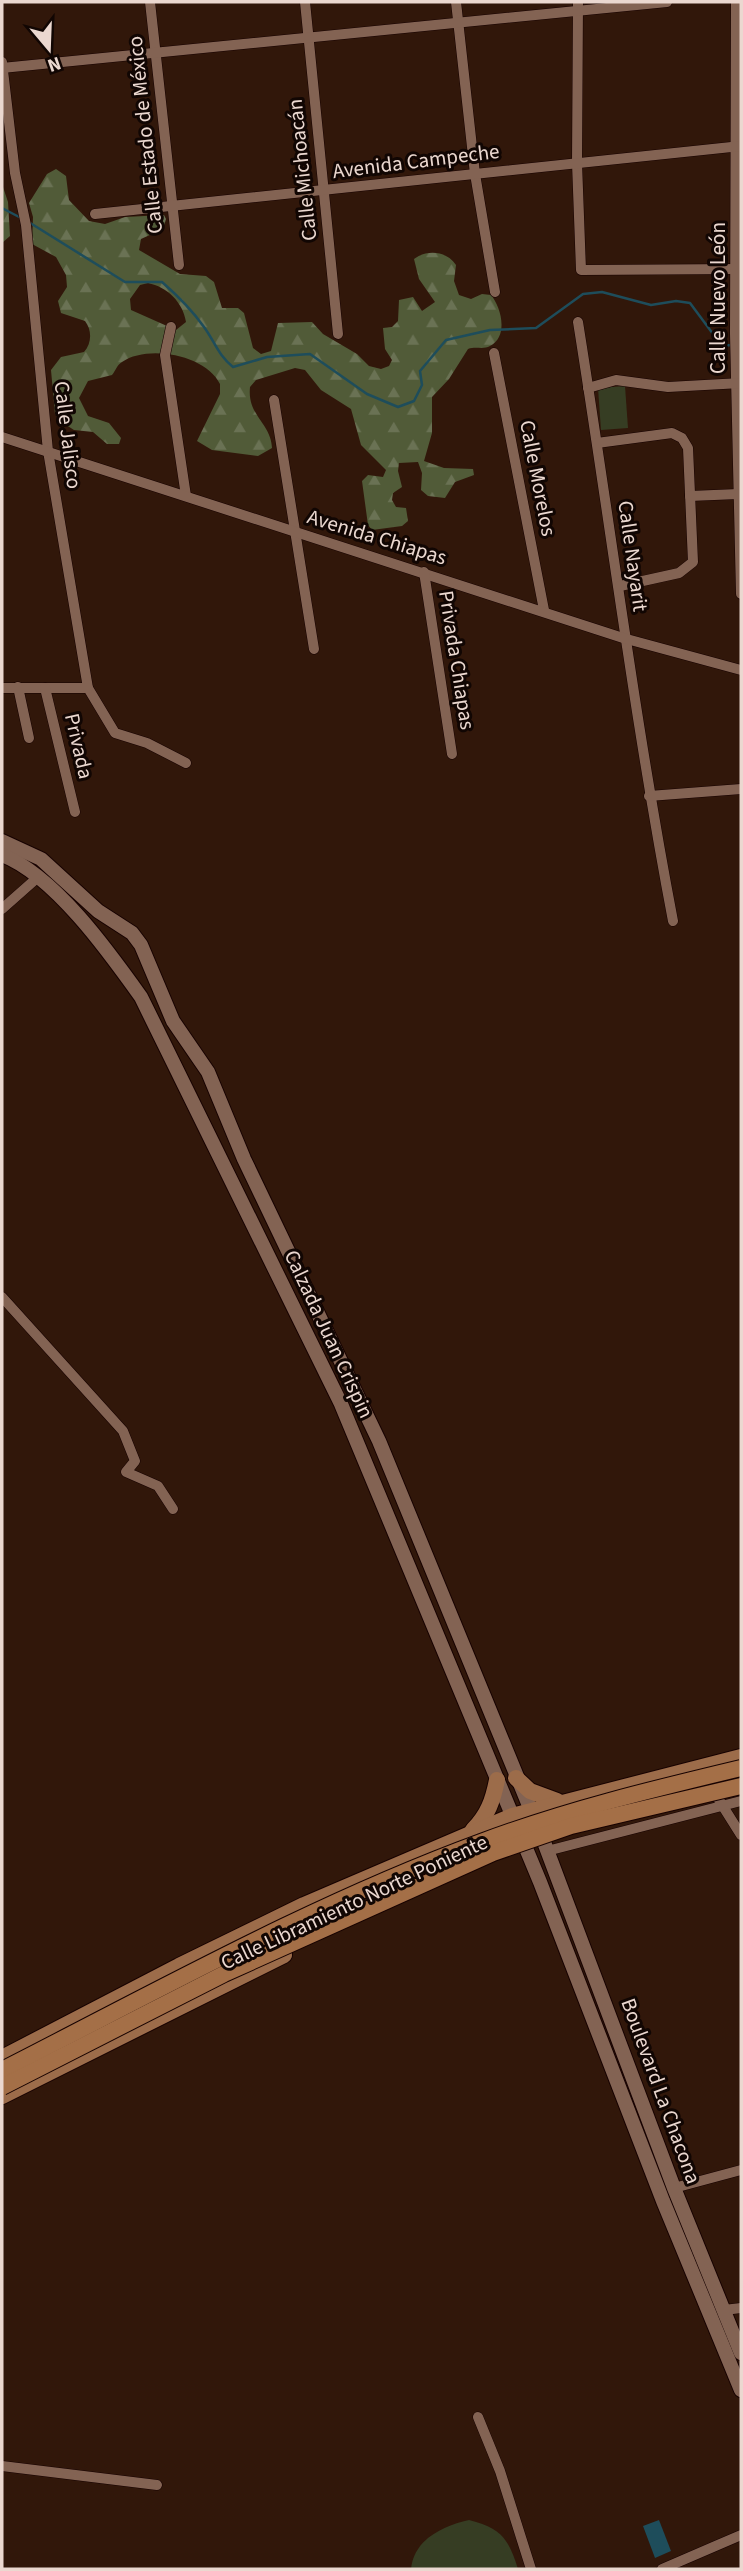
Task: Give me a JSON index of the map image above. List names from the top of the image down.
{
  "streets": {
    "highway": ["Calle Libramiento Norte Poniente"],
    "main road": ["Calzada Juan Crispin", "Boulevard La Chacona"],
    "street": [
      "Calle Estado de México",
      "Avenida Campeche",
      "Calle Michoacán",
      "Calle Nuevo León",
      "Calle Jalisco",
      "Calle Morelos",
      "Avenida Chiapas",
      "Calle Nayarit",
      "Privada Chiapas",
      "Privada"
    ]
  },
  "crossings": [
    ["Calle Estado de México", "Avenida Campeche"],
    ["Avenida Campeche", "Calle Michoacán"],
    ["Avenida Campeche", "Calle Nuevo León"],
    ["Calle Jalisco", "Avenida Chiapas"],
    ["Calle Morelos", "Avenida Chiapas"],
    ["Avenida Chiapas", "Calle Nayarit"],
    ["Avenida Chiapas", "Privada Chiapas"],
    ["Calzada Juan Crispin", "Calle Libramiento Norte Poniente"],
    ["Calzada Juan Crispin", "Boulevard La Chacona"],
    ["Calle Libramiento Norte Poniente", "Boulevard La Chacona"]
  ],
  "north": "bottom"
}
